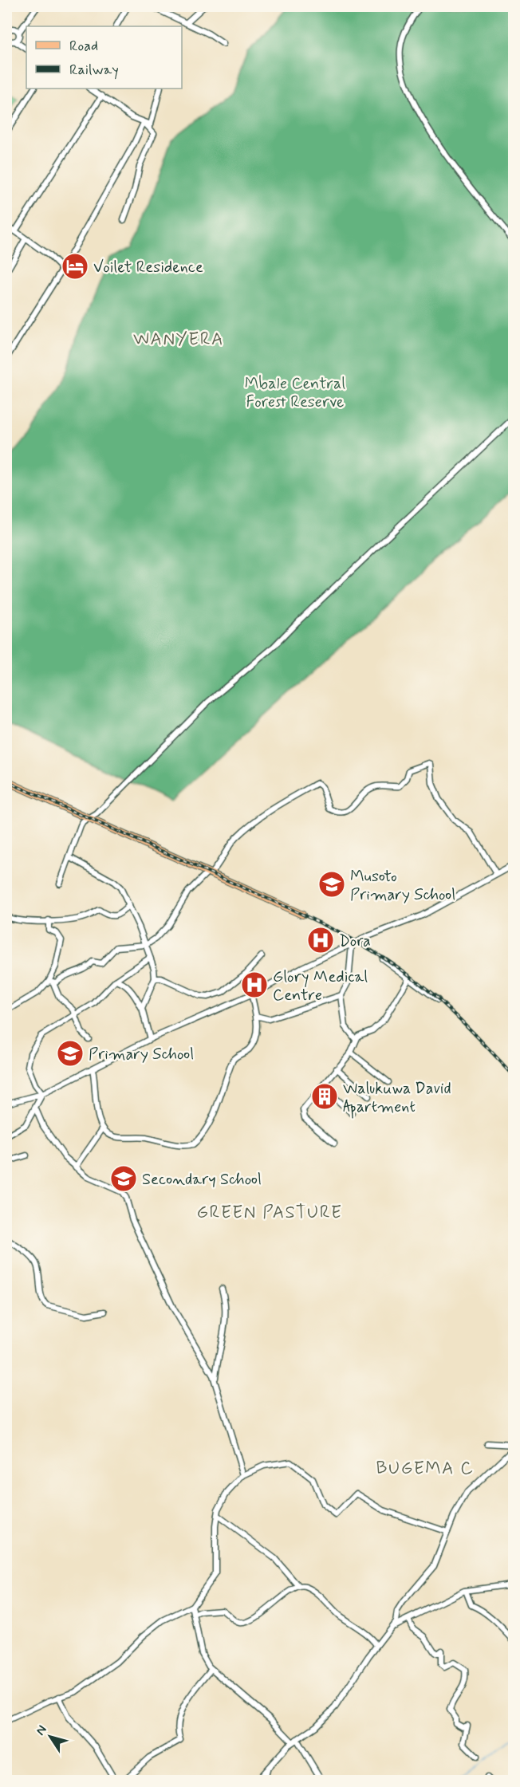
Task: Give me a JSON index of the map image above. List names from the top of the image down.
{
  "districts": ["WANYERA", "GREEN PASTURE", "BUGEMA C"],
  "parks": ["Mbale Central Forest Reserve"],
  "places": {
    "hotel": ["Voilet Residence"],
    "school or university": ["Musoto Primary School", "Primary School", "Secondary School"],
    "hospital": ["Dora", "Glory Medical Centre"],
    "building": ["Walukuwa David Apartment"]
  },
  "legend": ["Road", "Railway"],
  "north": "top left"
}
